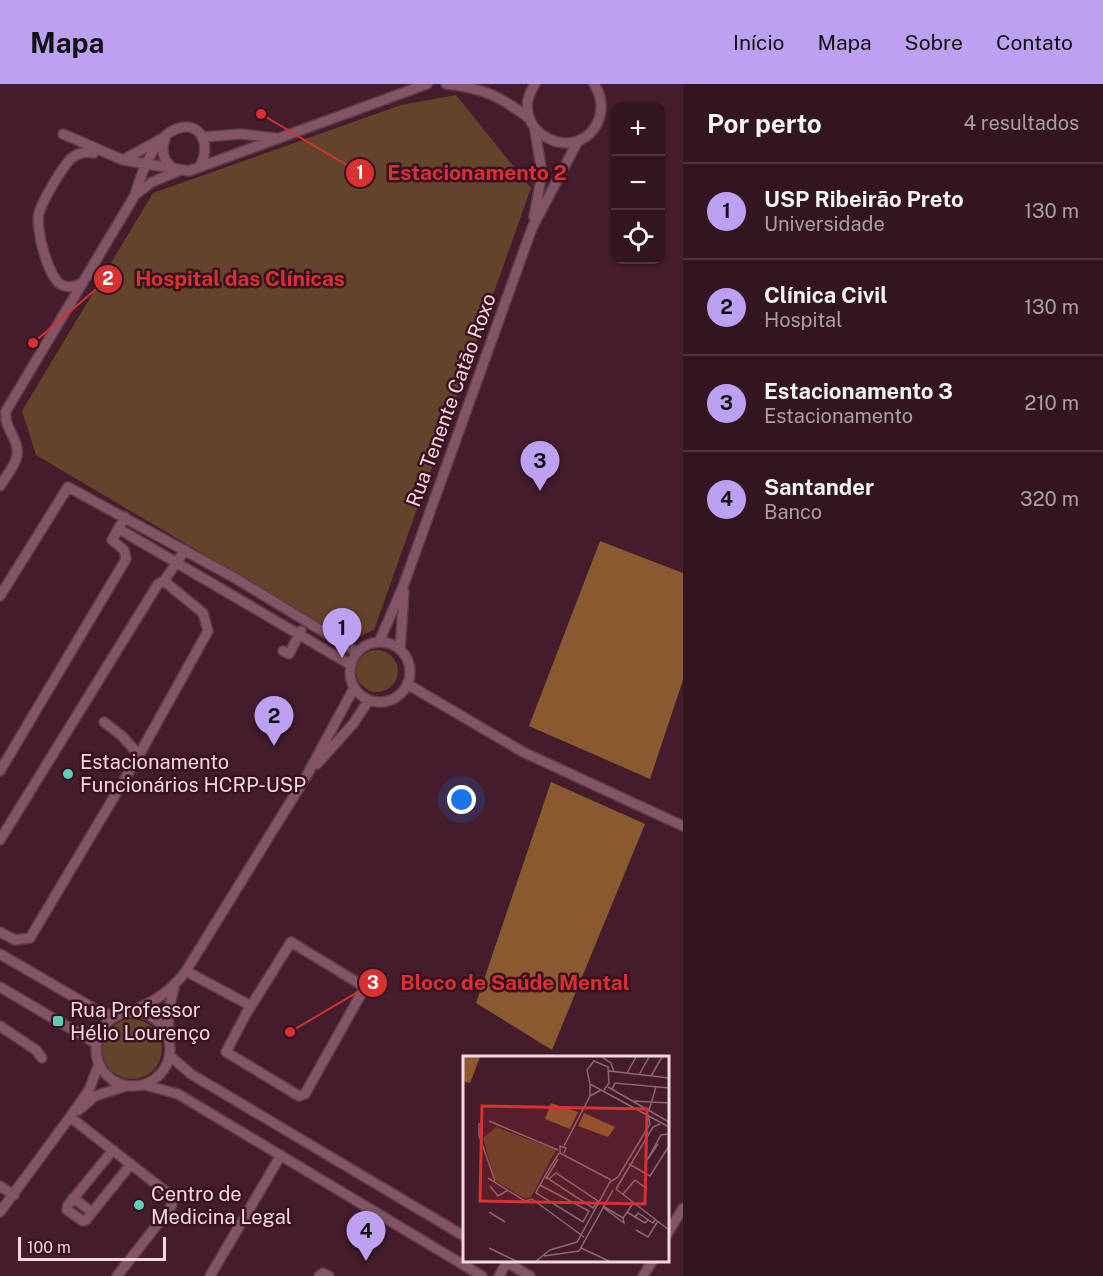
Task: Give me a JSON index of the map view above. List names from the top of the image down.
{
  "streets": {
    "street": ["Rua Tenente Catão Roxo"]
  },
  "places": {
    "other": [
      "Estacionamento 2",
      "Hospital das Clínicas",
      "Estacionamento Funcionários HCRP-USP",
      "Bloco de Saúde Mental",
      "Centro de Medicina Legal"
    ],
    "transit": ["Rua Professor Hélio Lourenço"]
  },
  "scale_bar": "100 m",
  "page": {
    "header": "Mapa",
    "nav": [
      "Início",
      "Mapa",
      "Sobre",
      "Contato"
    ],
    "heading": ["Por perto", "4 resultados"],
    "map_buttons": ["+", "−"],
    "list": [
      {
        "mark": "1",
        "name": "USP Ribeirão Preto",
        "note": "Universidade",
        "value": "130 m"
      },
      {
        "mark": "2",
        "name": "Clínica Civil",
        "note": "Hospital",
        "value": "130 m"
      },
      {
        "mark": "3",
        "name": "Estacionamento 3",
        "note": "Estacionamento",
        "value": "210 m"
      },
      {
        "mark": "4",
        "name": "Santander",
        "note": "Banco",
        "value": "320 m"
      }
    ],
    "pins": [
      "3",
      "1",
      "2",
      "4"
    ],
    "scale": "100 m"
  }
}
